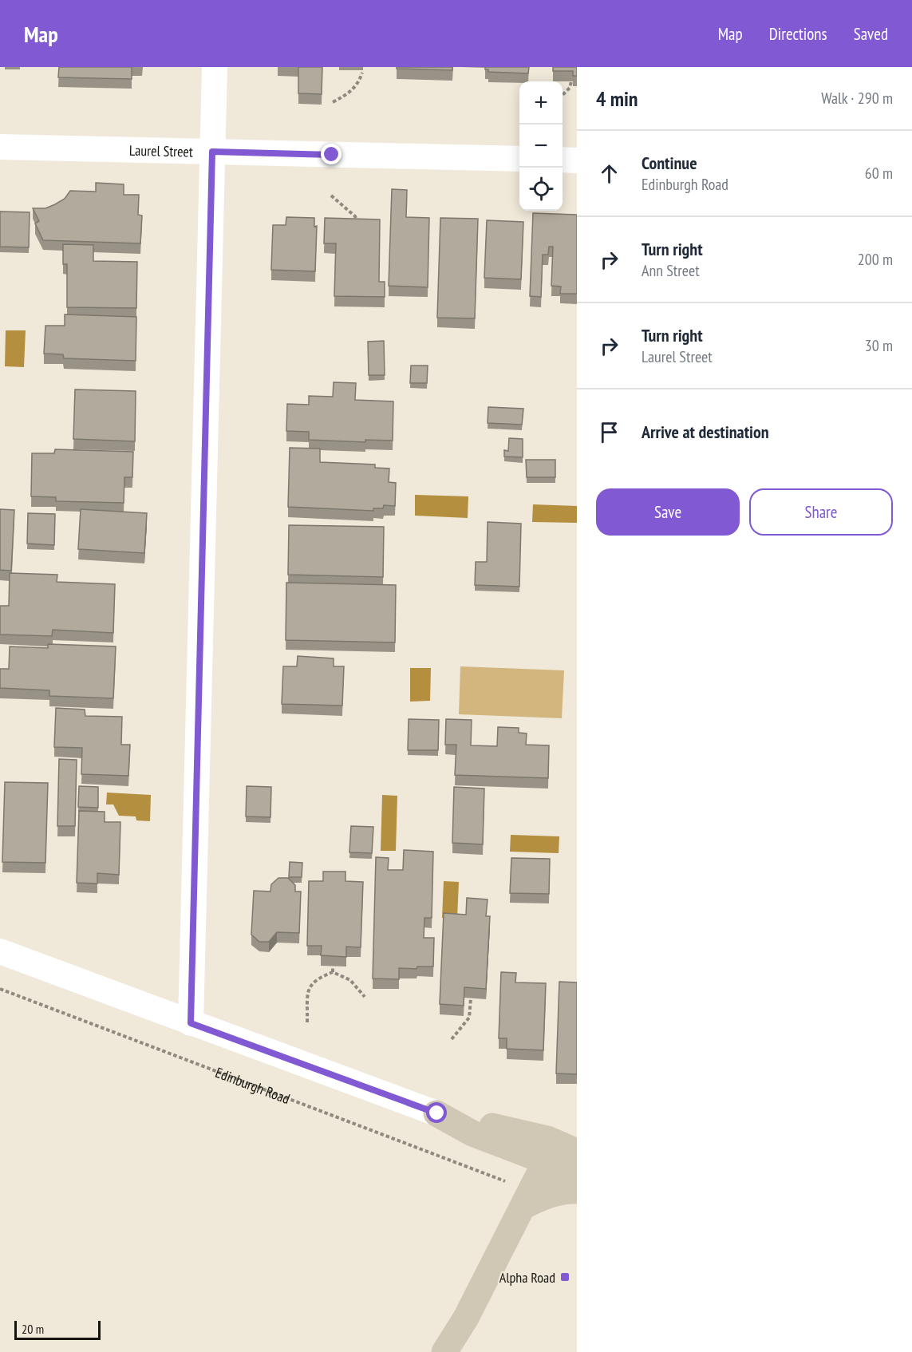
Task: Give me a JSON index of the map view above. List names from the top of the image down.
{
  "streets": {
    "street": ["Laurel Street"],
    "path": ["Edinburgh Road"]
  },
  "places": {
    "transit": ["Alpha Road"]
  },
  "scale_bar": "20 m",
  "page": {
    "header": "Map",
    "nav": ["Map", "Directions", "Saved"],
    "heading": ["4 min", "Walk · 290 m"],
    "map_buttons": ["+", "−"],
    "list": [
      ["Continue", "Edinburgh Road", "60 m"],
      ["Turn right", "Ann Street", "200 m"],
      ["Turn right", "Laurel Street", "30 m"],
      "Arrive at destination"
    ],
    "buttons": ["Save", "Share"],
    "scale": "20 m"
  }
}
